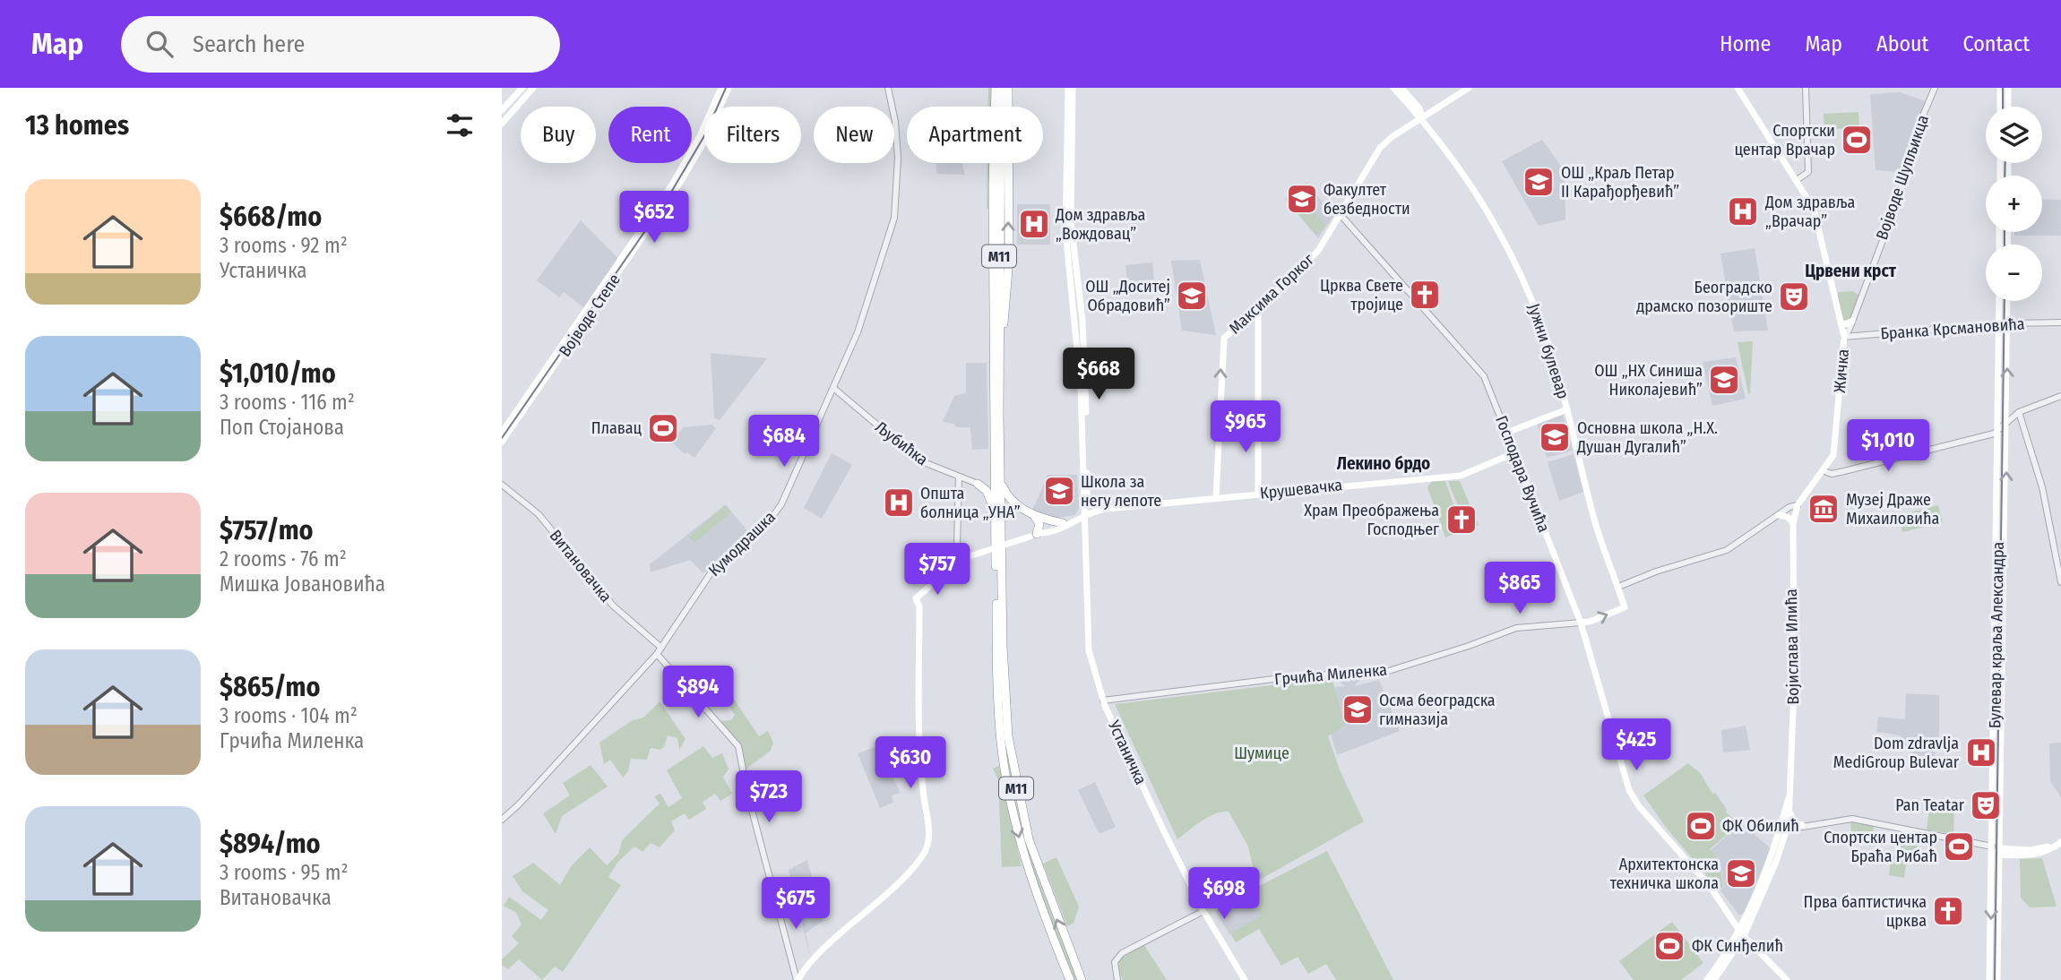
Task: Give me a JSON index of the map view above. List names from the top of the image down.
{
  "streets": {
    "highway": ["M11"],
    "main road": [
      "Максима Горког",
      "Војводе Степе",
      "Јужни булевар",
      "Жичка",
      "Господара Вучића",
      "Крушевачка",
      "Булевар краља Александра",
      "Војислава Илића",
      "Грчића Миленка",
      "Устаничка"
    ],
    "street": [
      "Војводе Шупљикца",
      "Бранка Крсмановића",
      "Љубићка",
      "Кумодрашка",
      "Витановачка"
    ]
  },
  "crossings": [
    ["Војводе Шупљикца", "Бранка Крсмановића"],
    ["Војводе Шупљикца", "Жичка"],
    ["Максима Горког", "Јужни булевар"],
    ["Максима Горког", "Господара Вучића"],
    ["Максима Горког", "Крушевачка"],
    ["Бранка Крсмановића", "Жичка"],
    ["Бранка Крсмановића", "Булевар краља Александра"],
    ["Јужни булевар", "Грчића Миленка"],
    ["Жичка", "Војислава Илића"],
    ["Љубићка", "Кумодрашка"],
    ["Господара Вучића", "Крушевачка"],
    ["Господара Вучића", "Војислава Илића"],
    ["Господара Вучића", "Грчића Миленка"],
    ["Крушевачка", "Устаничка"],
    ["Кумодрашка", "Витановачка"],
    ["Грчића Миленка", "Устаничка"]
  ],
  "districts": ["Црвени крст", "Лекино брдо"],
  "parks": ["Шумице"],
  "places": {
    "sports": [
      "Спортски центар Врачар",
      "Плавац",
      "ФК Обилић",
      "Спортски центар Браћа Рибаћ",
      "ФК Синђелић"
    ],
    "school or university": [
      "ОШ „Краљ Петар II Карађорђевић”",
      "Факултет безбедности",
      "ОШ „Доситеј Обрадовић”",
      "ОШ „НХ Синиша Николајевић”",
      "Основна школа „Н.Х. Душан Дугалић”",
      "Школа за негу лепоте",
      "Осма београдска гимназија",
      "Архитектонска техничка школа"
    ],
    "hospital": [
      "Дом здравља „Врачар”",
      "Дом здравља „Вождовац”",
      "Општа болница „УНА”",
      "Dom zdravlja MediGroup Bulevar"
    ],
    "church": ["Црква Свете тројице", "Храм Преображења Господњег", "Прва баптистичка црква"],
    "theatre": ["Београдско драмско позориште", "Pan Teatar"],
    "museum": ["Музеј Драже Михаиловића"]
  },
  "page": {
    "header": "Map",
    "search": "Search here",
    "nav": [
      "Home",
      "Map",
      "About",
      "Contact"
    ],
    "heading": "13 homes",
    "map_buttons": ["+", "−"],
    "chip": [
      "Buy",
      "Rent",
      "Filters",
      "New",
      "Apartment"
    ],
    "list": [
      {
        "name": "$668/mo",
        "note": "3 rooms · 92 m² · Устаничка"
      },
      {
        "name": "$1,010/mo",
        "note": "3 rooms · 116 m² · Поп Стојанова"
      },
      {
        "name": "$757/mo",
        "note": "2 rooms · 76 m² · Мишка Јовановића"
      },
      {
        "name": "$865/mo",
        "note": "3 rooms · 104 m² · Грчића Миленка"
      },
      {
        "name": "$894/mo",
        "note": "3 rooms · 95 m² · Витановачка"
      }
    ],
    "price": [
      "$652",
      "$668",
      "$965",
      "$684",
      "$1,010",
      "$757",
      "$865",
      "$894",
      "$425",
      "$630",
      "$723",
      "$698",
      "$675"
    ]
  }
}
